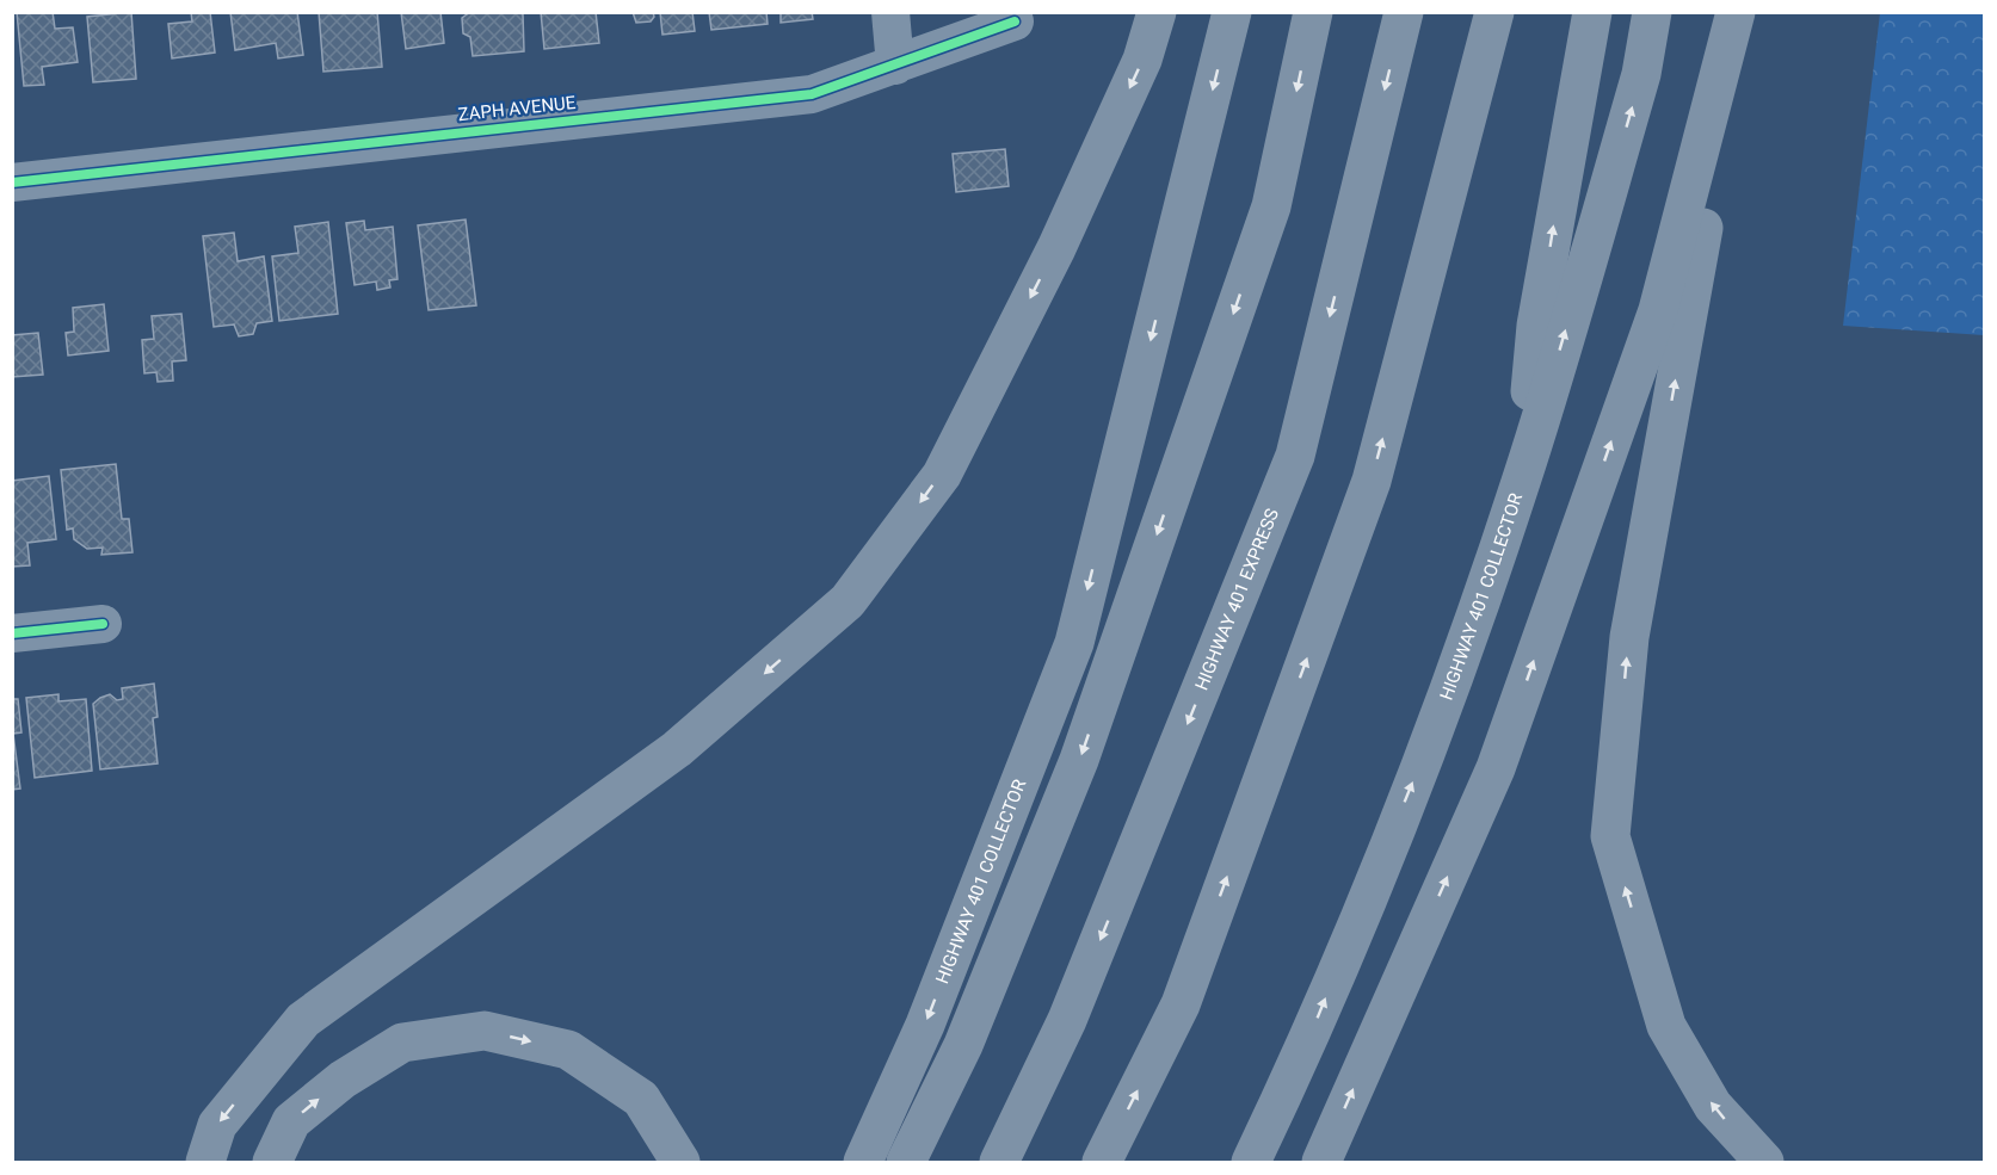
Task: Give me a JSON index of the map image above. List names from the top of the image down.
{
  "streets": {
    "highway": ["HIGHWAY 401 COLLECTOR", "HIGHWAY 401 EXPRESS"],
    "street": ["ZAPH AVENUE"]
  }
}
